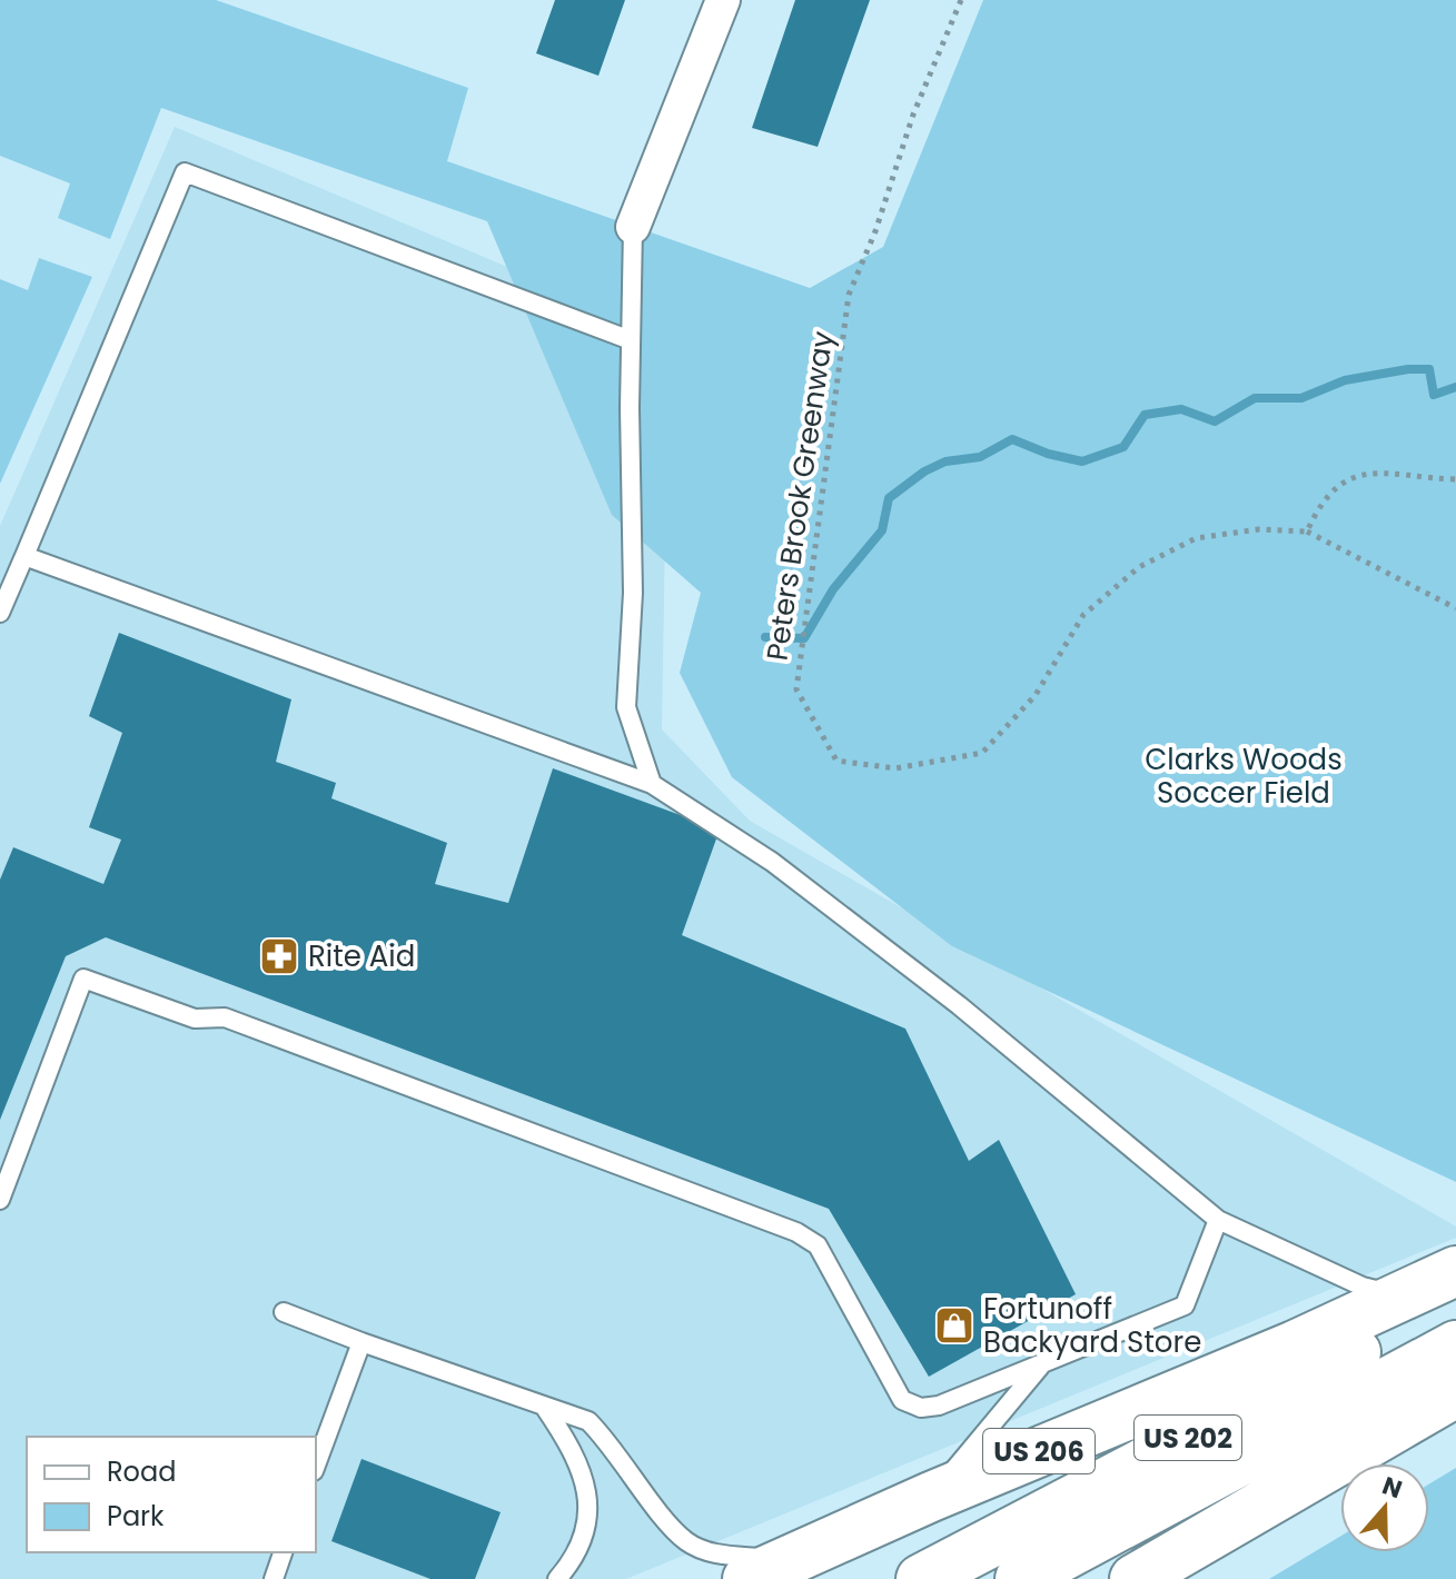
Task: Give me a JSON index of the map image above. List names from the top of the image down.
{
  "streets": {
    "highway": ["US 202", "US 206"],
    "path": ["Peters Brook Greenway"]
  },
  "parks": ["Clarks Woods Soccer Field"],
  "places": {
    "pharmacy": ["Rite Aid"],
    "shop": ["Fortunoff Backyard Store"]
  },
  "legend": ["Road", "Park"],
  "north": "top"
}
